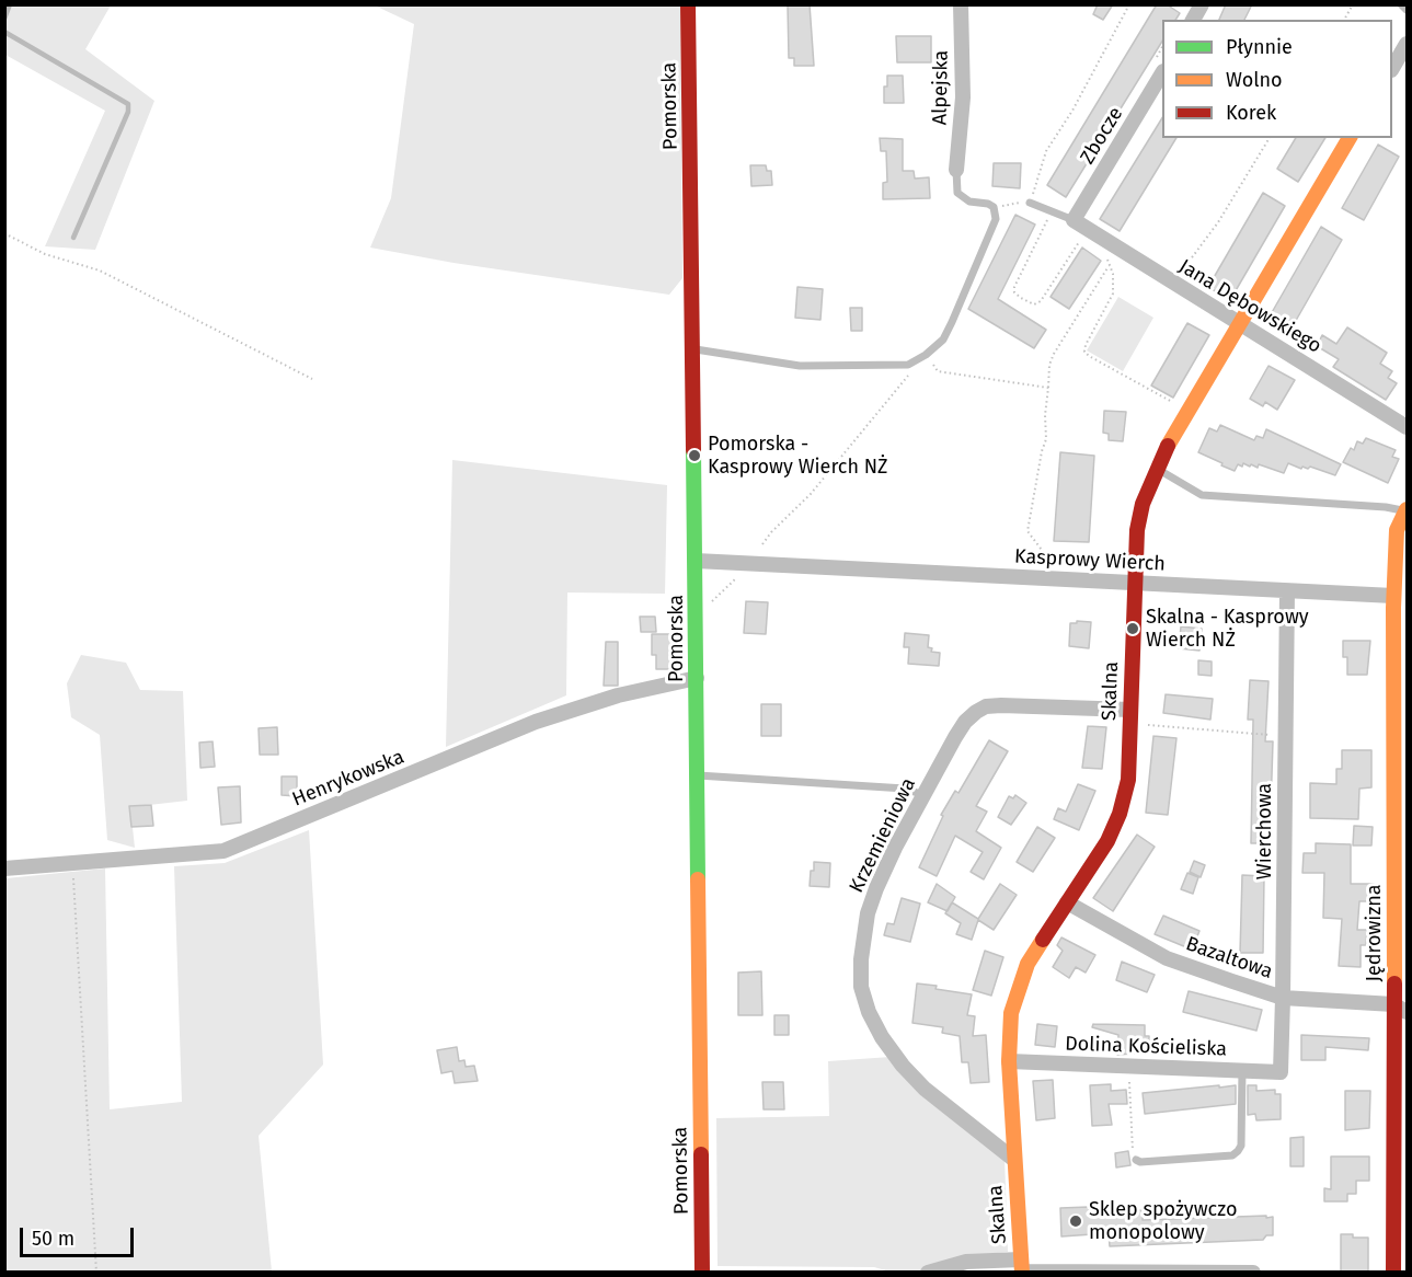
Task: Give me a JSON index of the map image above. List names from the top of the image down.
{
  "streets": {
    "street": [
      "Alpejska",
      "Pomorska",
      "Zbocze",
      "Jana Dębowskiego",
      "Kasprowy Wierch",
      "Skalna",
      "Henrykowska",
      "Wierchowa",
      "Krzemieniowa",
      "Jędrowizna",
      "Bazaltowa",
      "Dolina Kościeliska"
    ]
  },
  "crossings": [
    ["Pomorska", "Kasprowy Wierch"],
    ["Pomorska", "Henrykowska"],
    ["Zbocze", "Jana Dębowskiego"],
    ["Jana Dębowskiego", "Skalna"],
    ["Kasprowy Wierch", "Skalna"],
    ["Kasprowy Wierch", "Wierchowa"],
    ["Kasprowy Wierch", "Jędrowizna"],
    ["Skalna", "Krzemieniowa"],
    ["Skalna", "Bazaltowa"],
    ["Skalna", "Dolina Kościeliska"],
    ["Wierchowa", "Bazaltowa"],
    ["Wierchowa", "Dolina Kościeliska"],
    ["Jędrowizna", "Bazaltowa"]
  ],
  "places": ["Pomorska - Kasprowy Wierch NŻ", "Skalna - Kasprowy Wierch NŻ", "Sklep spożywczo monopolowy"],
  "legend": ["Płynnie", "Wolno", "Korek"],
  "scale_bar": "50 m"
}
